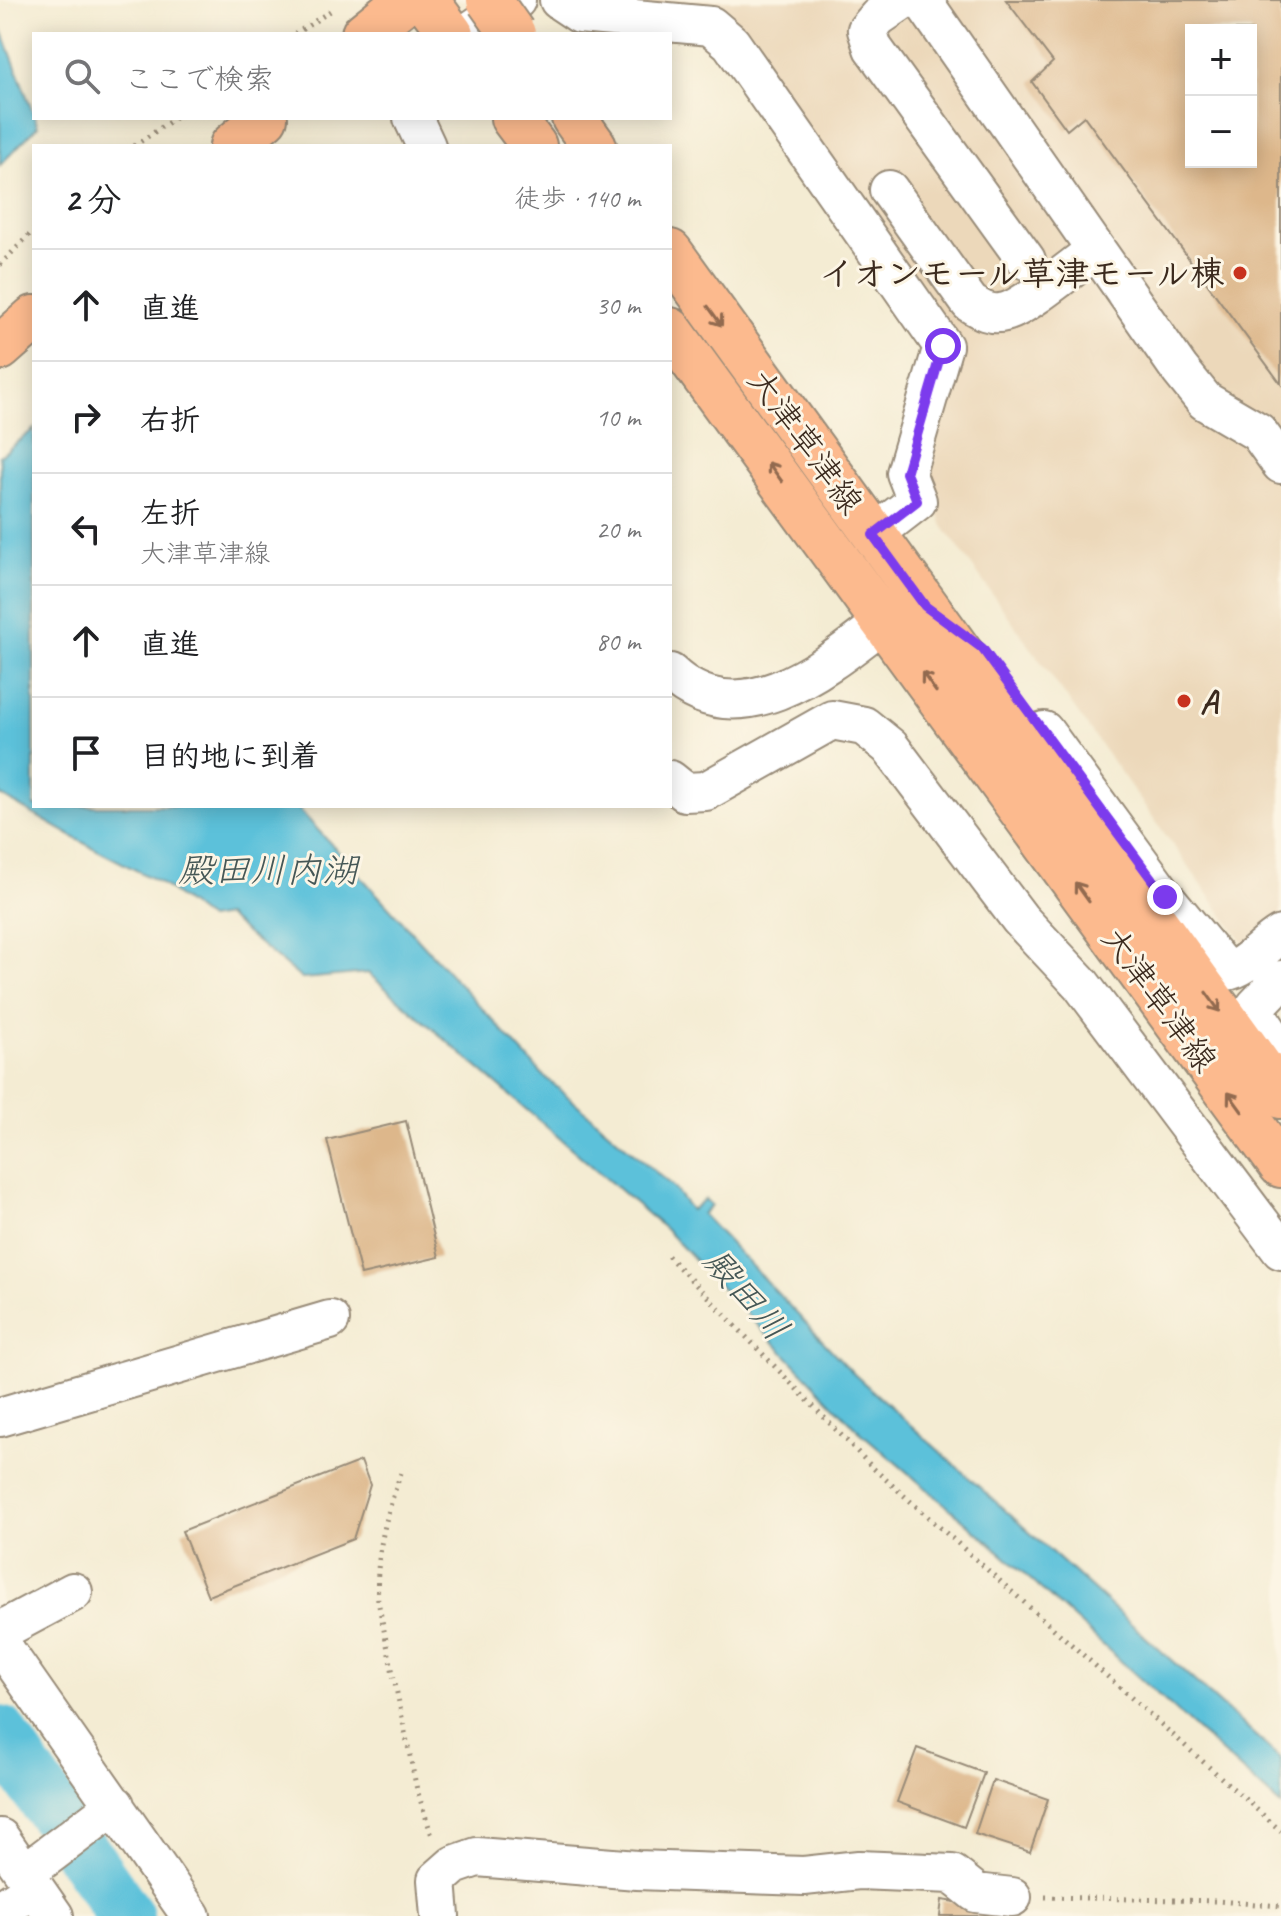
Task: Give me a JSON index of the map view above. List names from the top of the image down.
{
  "streets": {
    "main road": ["大津草津線"]
  },
  "water": ["殿田川内湖", "殿田川"],
  "places": ["イオンモール草津モール棟", "A"],
  "page": {
    "map_buttons": ["+", "−"],
    "search": "ここで検索",
    "heading": ["2 分", "徒歩 · 140 m"],
    "list": [
      ["直進", "30 m"],
      ["右折", "10 m"],
      ["左折", "大津草津線", "20 m"],
      ["直進", "80 m"],
      "目的地に到着"
    ]
  }
}
